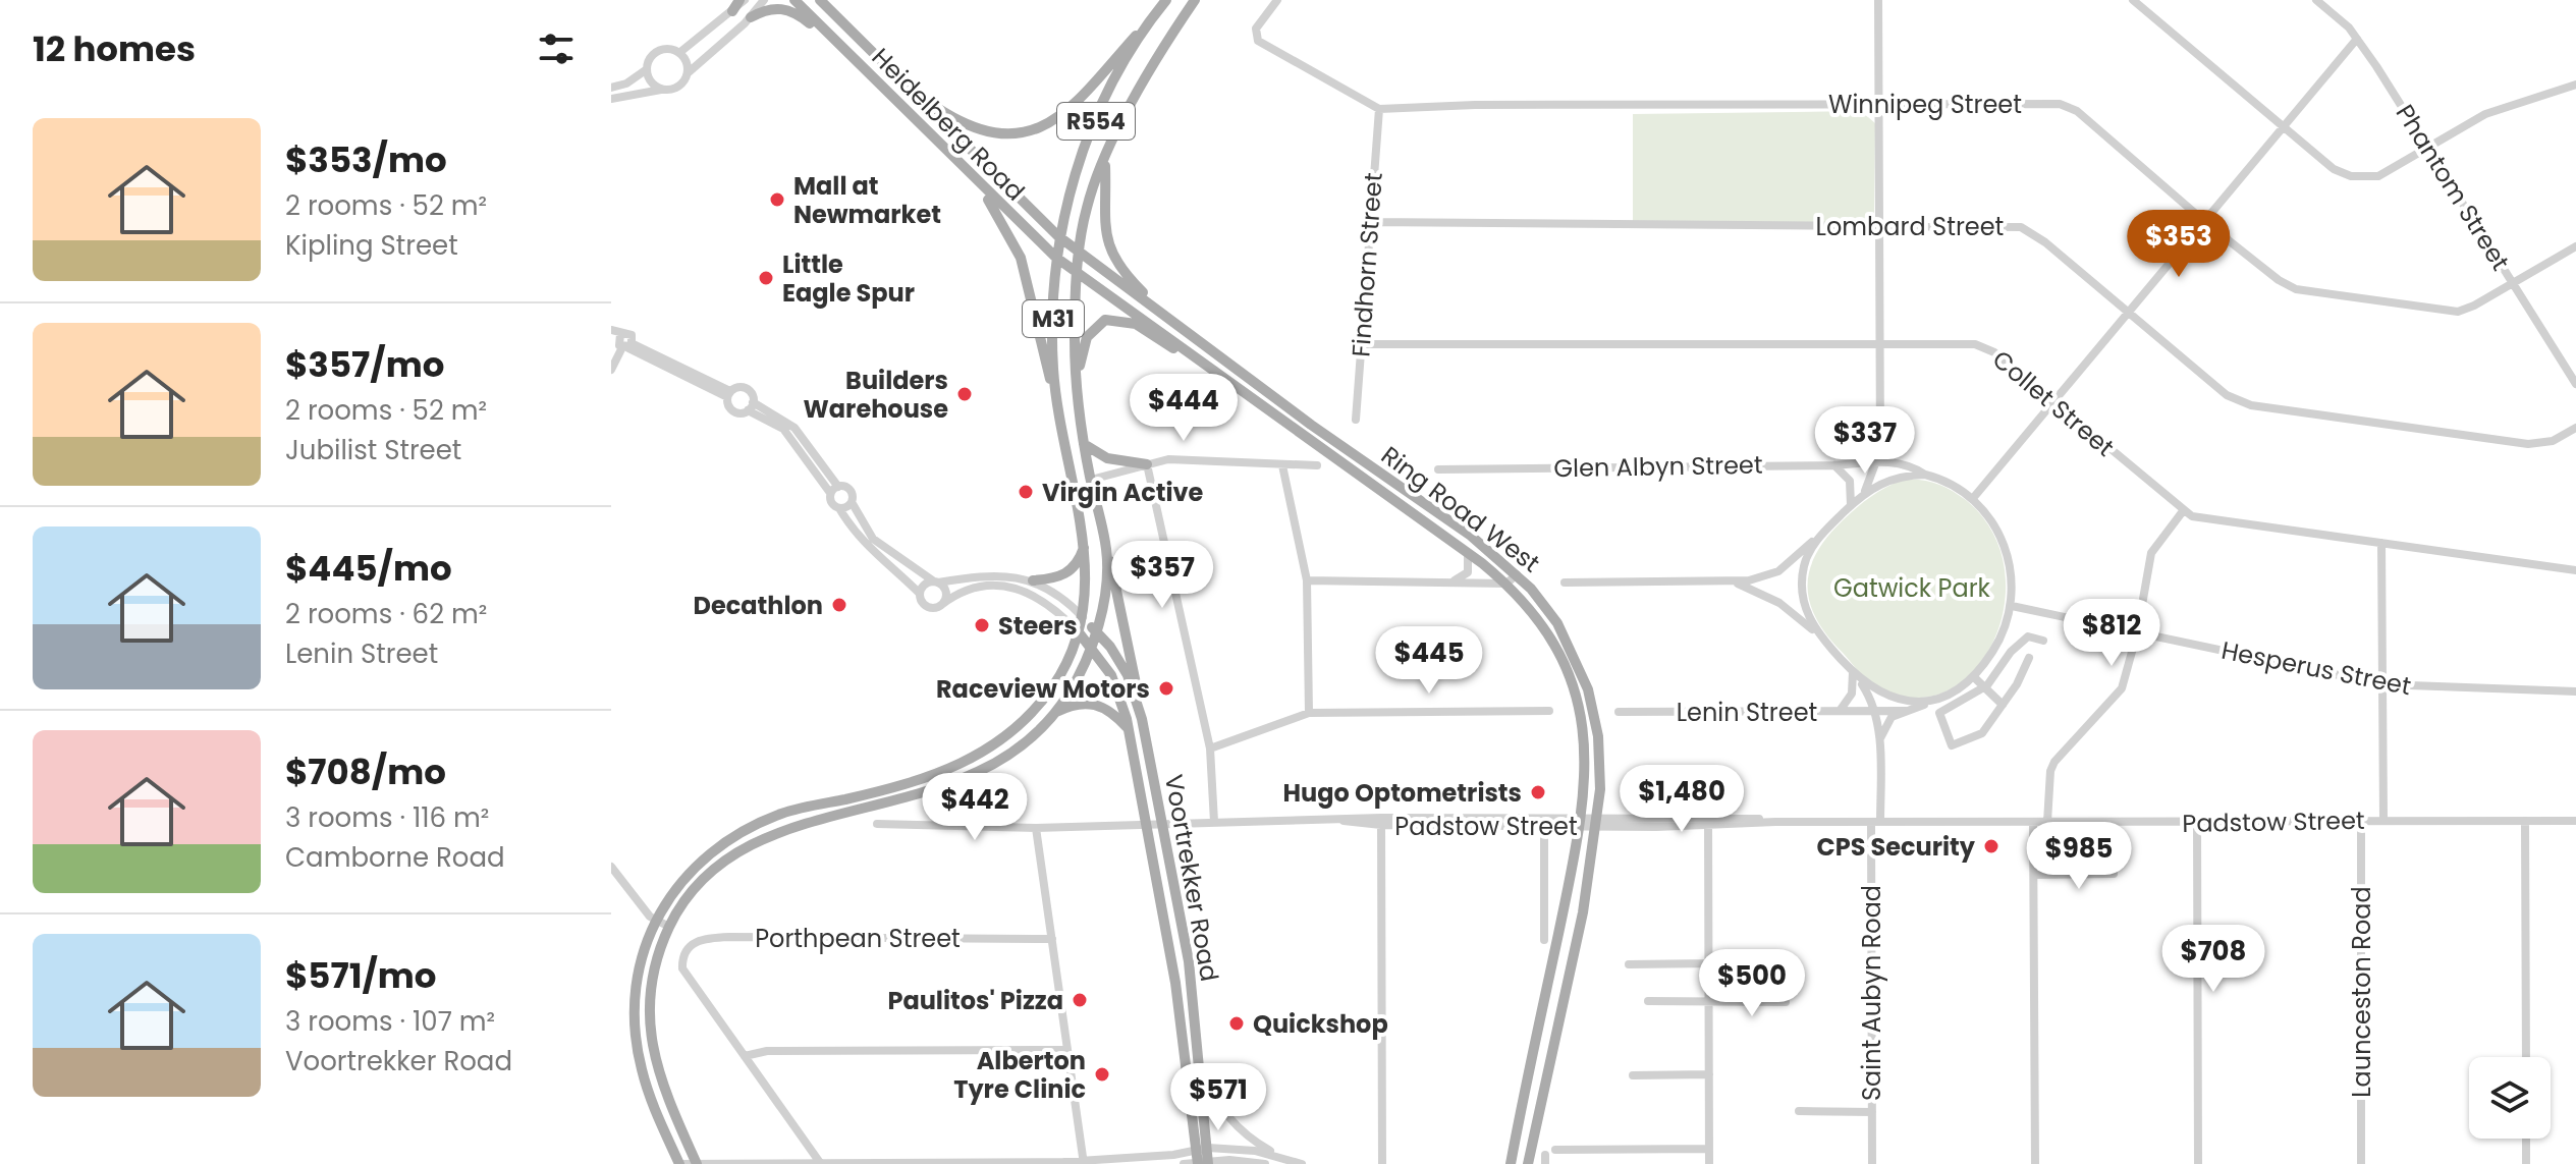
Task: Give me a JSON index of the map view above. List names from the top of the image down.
{
  "streets": {
    "main road": [
      "R554",
      "Heidelberg Road",
      "M31",
      "Ring Road West",
      "Voortrekker Road"
    ],
    "street": [
      "Winnipeg Street",
      "Phantom Street",
      "Lombard Street",
      "Findhorn Street",
      "Collet Street",
      "Glen Albyn Street",
      "Hesperus Street",
      "Lenin Street",
      "Padstow Street",
      "Porthpean Street",
      "Launceston Road",
      "Saint Aubyn Road"
    ]
  },
  "crossings": [
    ["Winnipeg Street", "Phantom Street"],
    ["Winnipeg Street", "Findhorn Street"],
    ["R554", "Heidelberg Road"],
    ["R554", "M31"],
    ["R554", "Ring Road West"],
    ["Heidelberg Road", "M31"],
    ["Heidelberg Road", "Ring Road West"],
    ["Lombard Street", "Findhorn Street"],
    ["Findhorn Street", "Collet Street"],
    ["M31", "Ring Road West"],
    ["M31", "Voortrekker Road"],
    ["Ring Road West", "Padstow Street"],
    ["Hesperus Street", "Saint Aubyn Road"],
    ["Lenin Street", "Saint Aubyn Road"],
    ["Padstow Street", "Voortrekker Road"],
    ["Padstow Street", "Launceston Road"],
    ["Padstow Street", "Saint Aubyn Road"]
  ],
  "parks": ["Gatwick Park"],
  "places": [
    "Mall at Newmarket",
    "Little Eagle Spur",
    "Builders Warehouse",
    "Virgin Active",
    "Decathlon",
    "Steers",
    "Raceview Motors",
    "Hugo Optometrists",
    "CPS Security",
    "Paulitos' Pizza",
    "Quickshop",
    "Alberton Tyre Clinic"
  ],
  "page": {
    "heading": "12 homes",
    "list": [
      {
        "name": "$353/mo",
        "note": "2 rooms · 52 m² · Kipling Street"
      },
      {
        "name": "$357/mo",
        "note": "2 rooms · 52 m² · Jubilist Street"
      },
      {
        "name": "$445/mo",
        "note": "2 rooms · 62 m² · Lenin Street"
      },
      {
        "name": "$708/mo",
        "note": "3 rooms · 116 m² · Camborne Road"
      },
      {
        "name": "$571/mo",
        "note": "3 rooms · 107 m² · Voortrekker Road"
      }
    ],
    "price": [
      "$353",
      "$444",
      "$337",
      "$357",
      "$812",
      "$445",
      "$1,480",
      "$442",
      "$985",
      "$708",
      "$500",
      "$571"
    ]
  }
}
